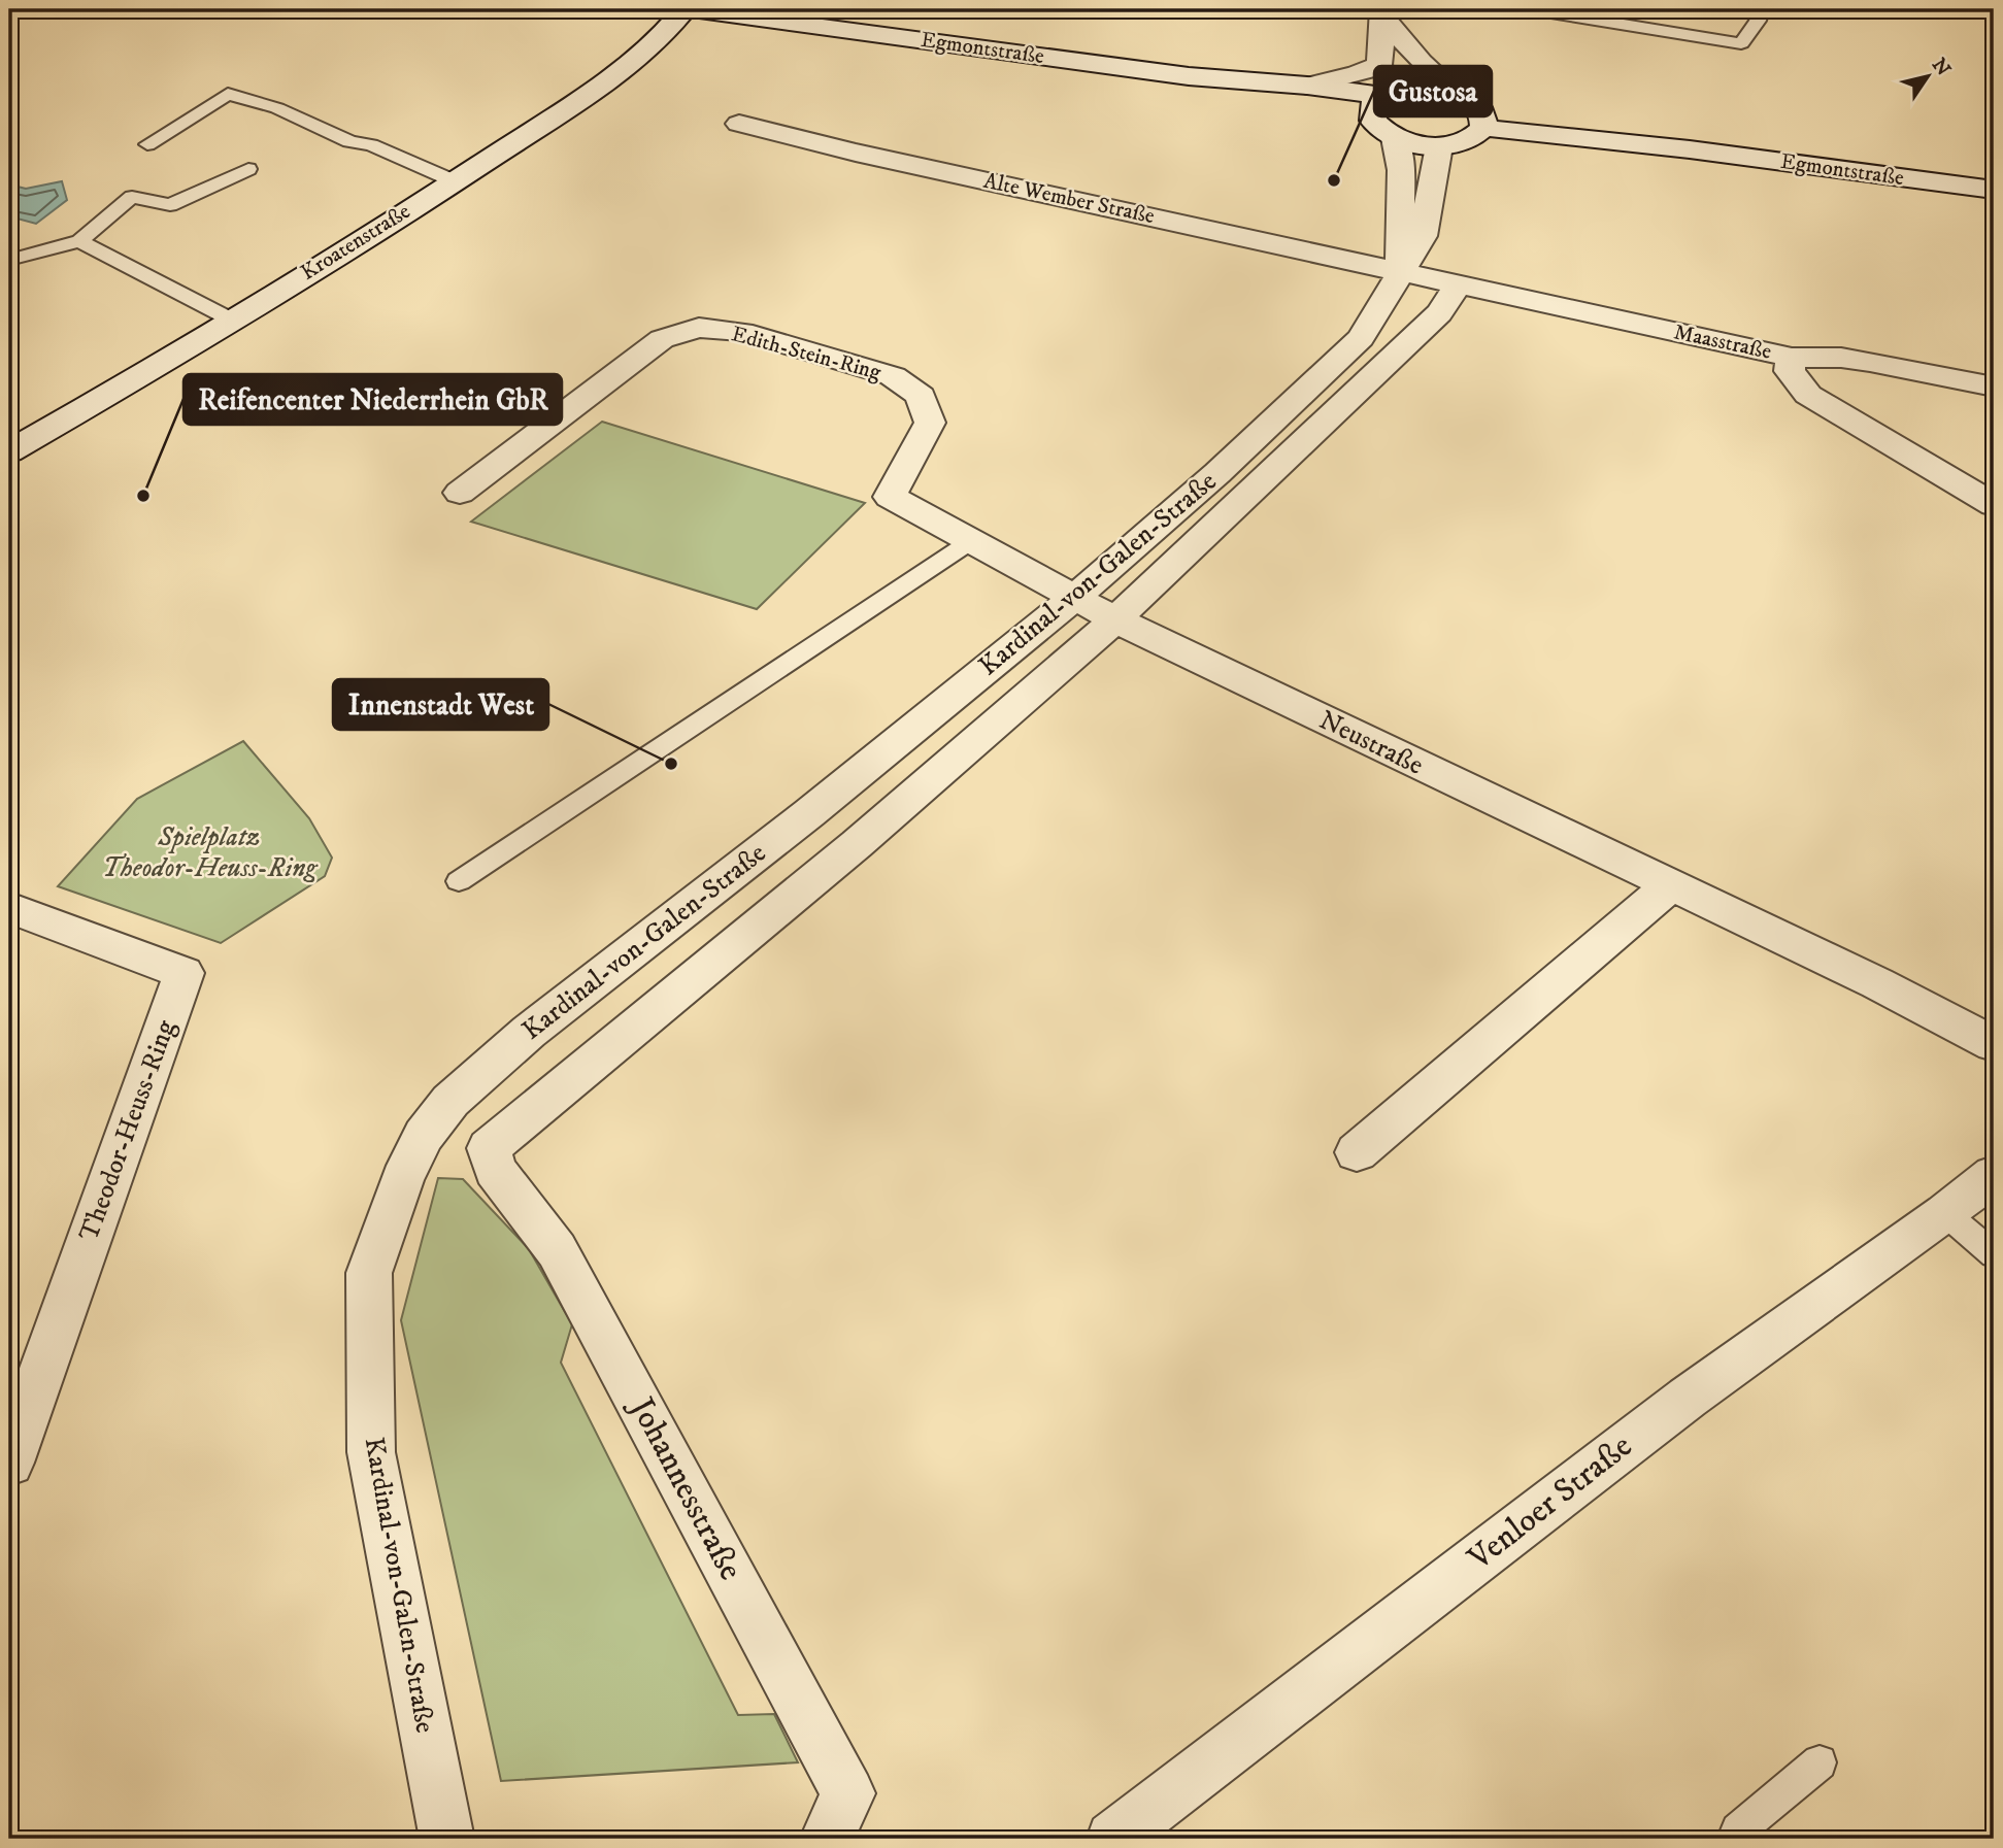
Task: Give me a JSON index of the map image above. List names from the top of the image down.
{
  "streets": {
    "street": [
      "Egmontstraße",
      "Alte Wember Straße",
      "Kroatenstraße",
      "Maasstraße",
      "Edith-Stein-Ring",
      "Kardinal-von-Galen-Straße",
      "Neustraße",
      "Theodor-Heuss-Ring",
      "Johannesstraße",
      "Venloer Straße"
    ]
  },
  "crossings": [
    ["Alte Wember Straße", "Maasstraße"],
    ["Alte Wember Straße", "Kardinal-von-Galen-Straße"],
    ["Maasstraße", "Kardinal-von-Galen-Straße"],
    ["Edith-Stein-Ring", "Kardinal-von-Galen-Straße"],
    ["Edith-Stein-Ring", "Neustraße"],
    ["Kardinal-von-Galen-Straße", "Neustraße"],
    ["Kardinal-von-Galen-Straße", "Johannesstraße"]
  ],
  "parks": ["Spielplatz Theodor-Heuss-Ring"],
  "places": ["Gustosa", "Reifencenter Niederrhein GbR", "Innenstadt West"],
  "north": "top right"
}
